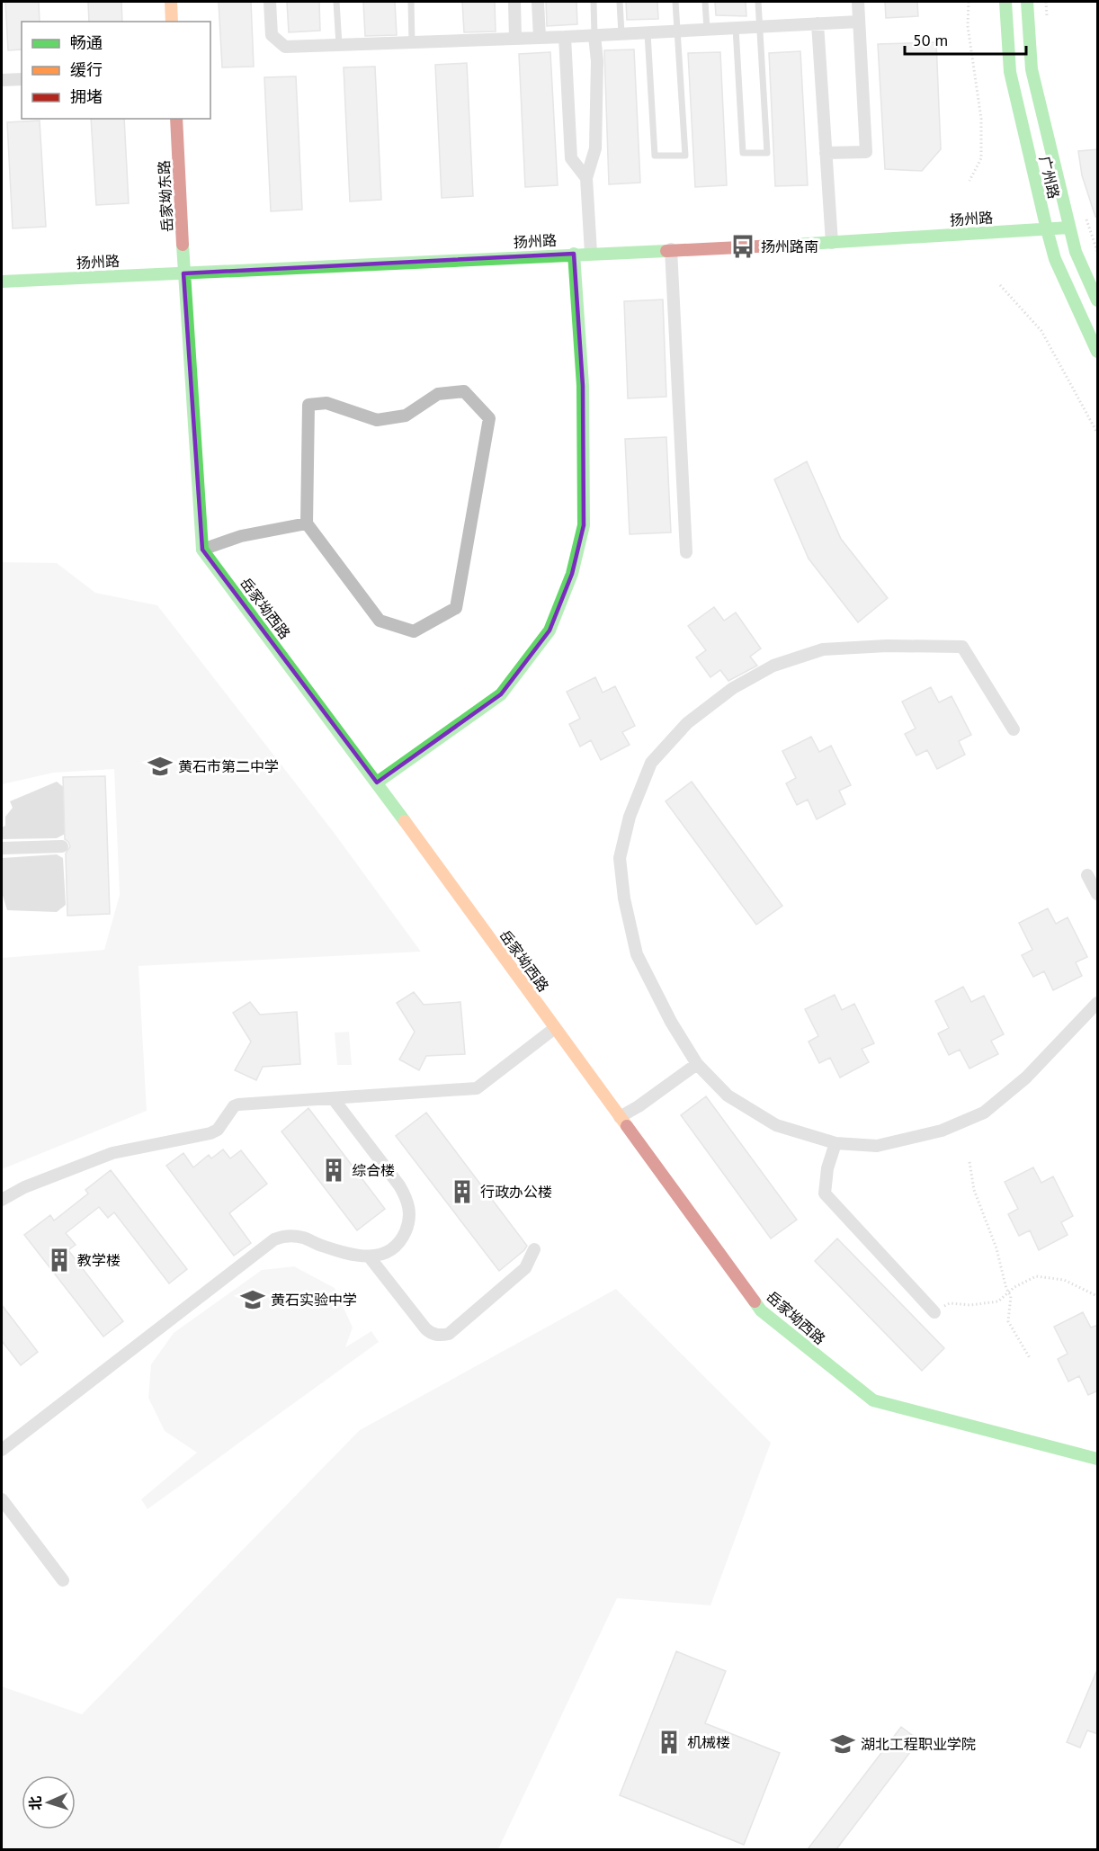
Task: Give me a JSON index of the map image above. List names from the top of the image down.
{
  "streets": {
    "main road": [
      "广州路",
      "岳家坳东路",
      "扬州路",
      "岳家坳西路"
    ]
  },
  "crossings": [
    ["广州路", "扬州路"],
    ["岳家坳东路", "扬州路"]
  ],
  "places": {
    "bus stop": ["扬州路南"],
    "school or university": ["黄石市第二中学", "黄石实验中学", "湖北工程职业学院"],
    "building": [
      "综合楼",
      "行政办公楼",
      "教学楼",
      "机械楼"
    ]
  },
  "legend": ["畅通", "缓行", "拥堵"],
  "scale_bar": "50 m",
  "north": "left"
}
